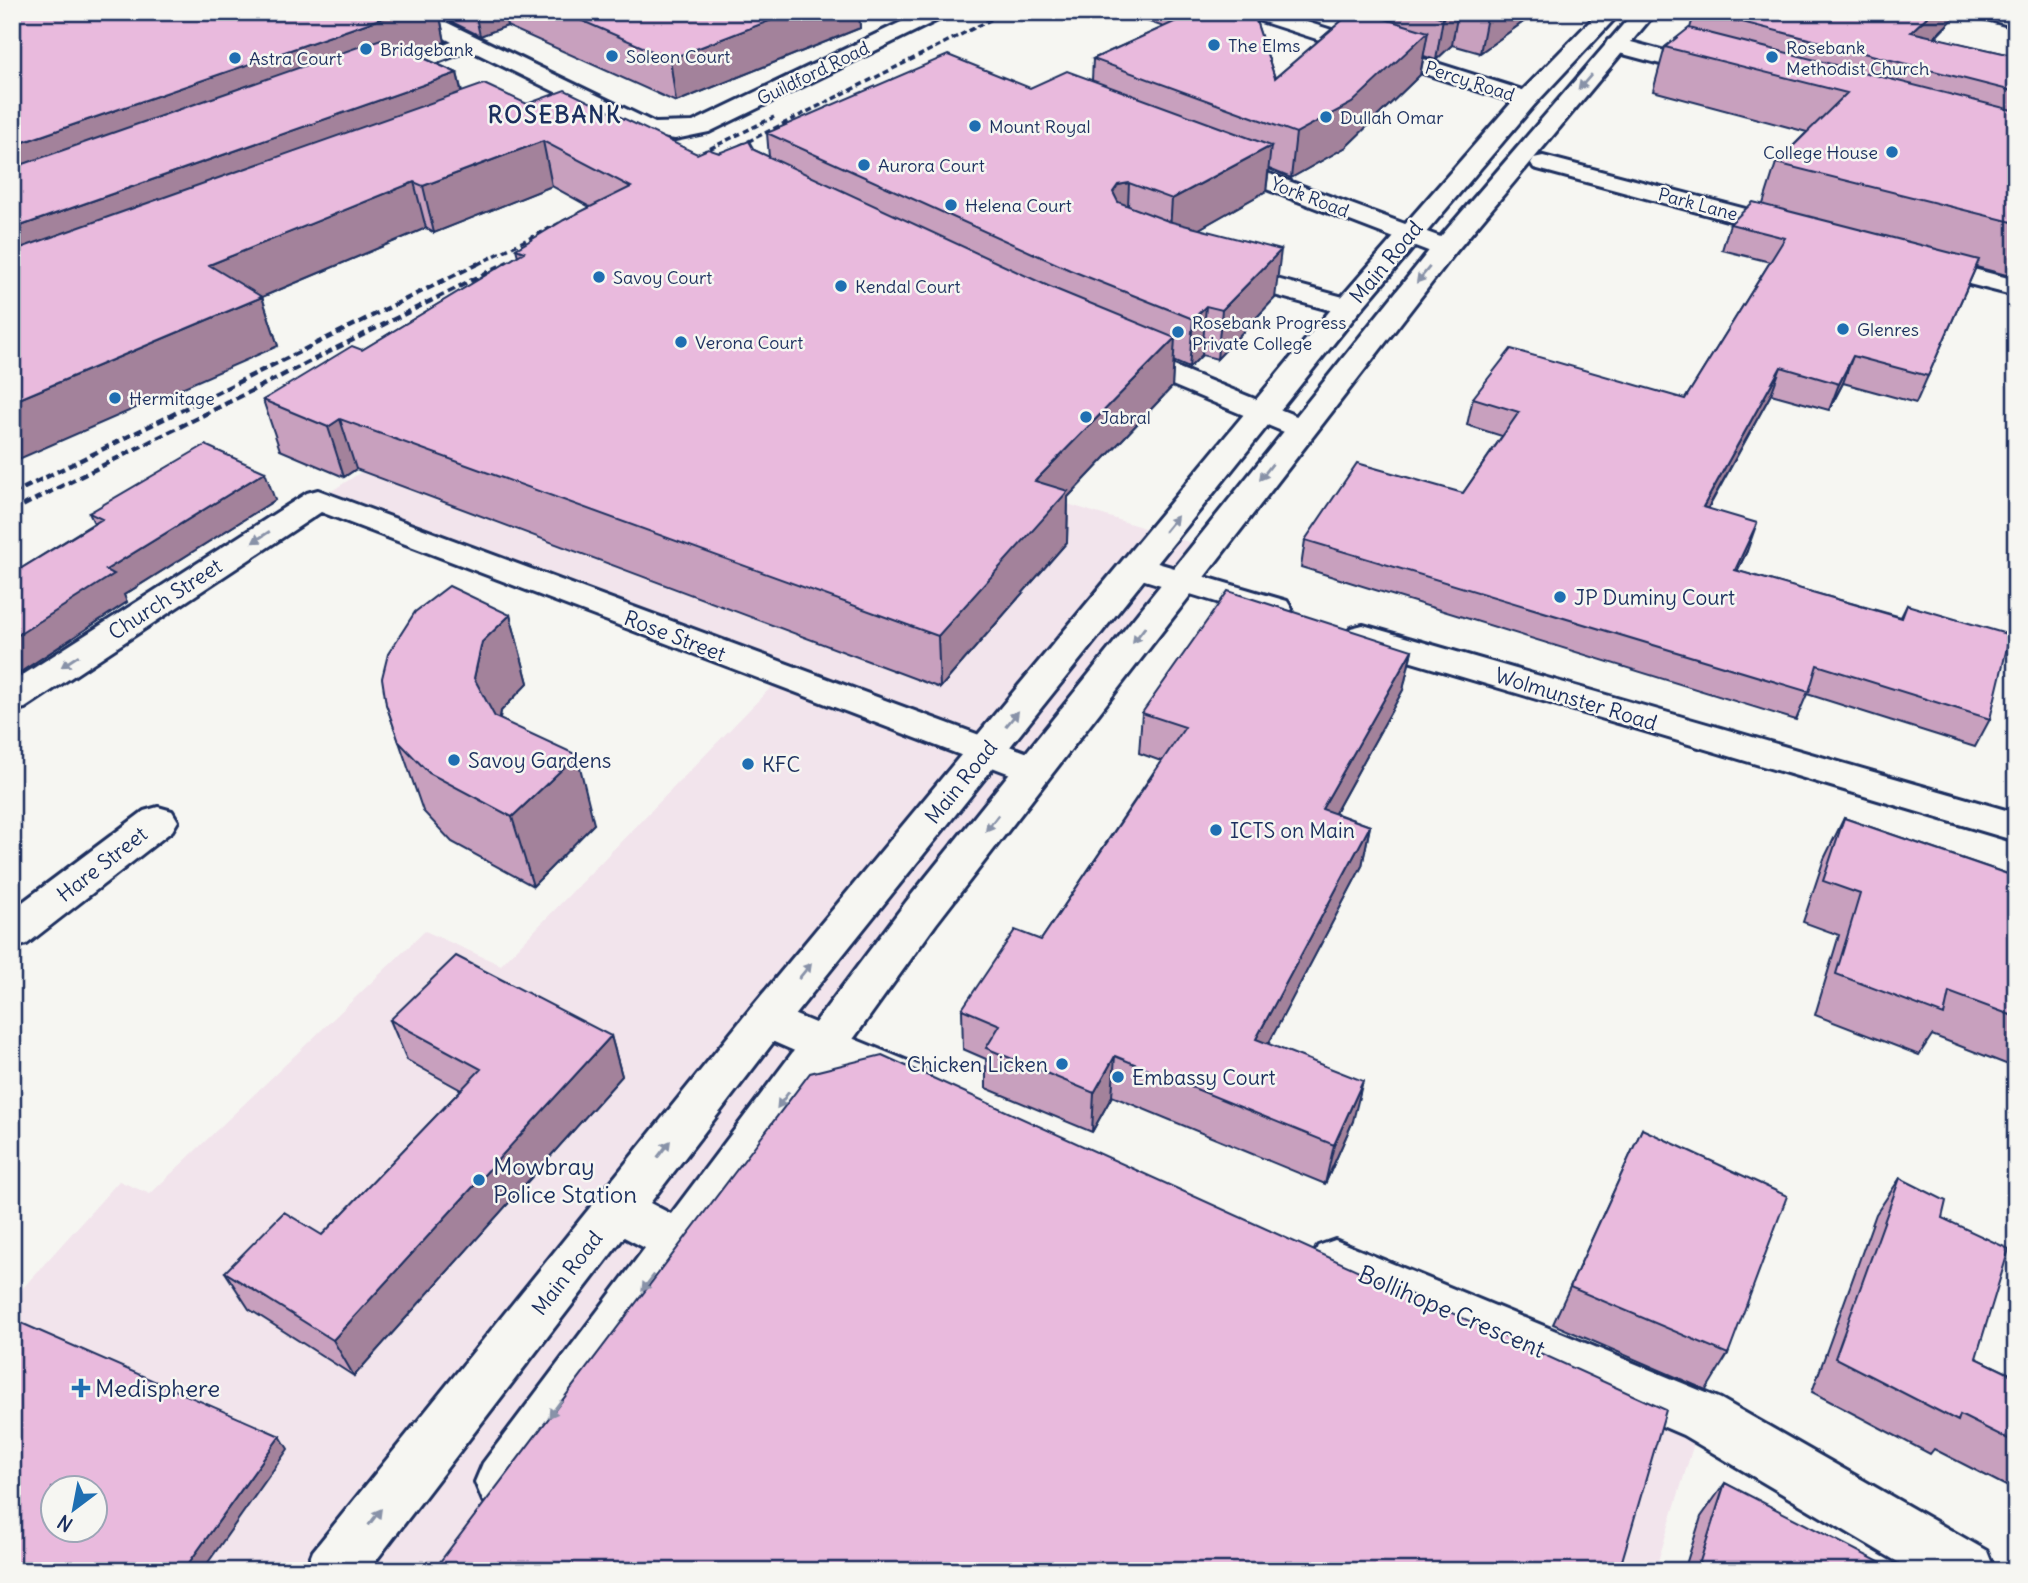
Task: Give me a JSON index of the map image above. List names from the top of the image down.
{
  "streets": {
    "street": [
      "Guildford Road",
      "Percy Road",
      "York Road",
      "Park Lane",
      "Main Road",
      "Church Street",
      "Rose Street",
      "Wolmunster Road",
      "Hare Street",
      "Bollihope Crescent"
    ]
  },
  "crossings": [
    ["Percy Road", "Main Road"],
    ["York Road", "Main Road"],
    ["Main Road", "Rose Street"],
    ["Main Road", "Wolmunster Road"],
    ["Church Street", "Rose Street"]
  ],
  "one_way": ["Church Street"],
  "districts": ["ROSEBANK"],
  "places": {
    "other": [
      "The Elms",
      "Bridgebank",
      "Soleon Court",
      "Rosebank Methodist Church",
      "Astra Court",
      "Dullah Omar",
      "Mount Royal",
      "College House",
      "Aurora Court",
      "Helena Court",
      "Savoy Court",
      "Kendal Court",
      "Glenres",
      "Rosebank Progress Private College",
      "Verona Court",
      "Hermitage",
      "Jabral",
      "JP Duminy Court",
      "Savoy Gardens",
      "KFC",
      "ICTS on Main",
      "Chicken Licken",
      "Embassy Court",
      "Mowbray Police Station"
    ],
    "health": ["Medisphere"]
  },
  "north": "bottom left"
}
